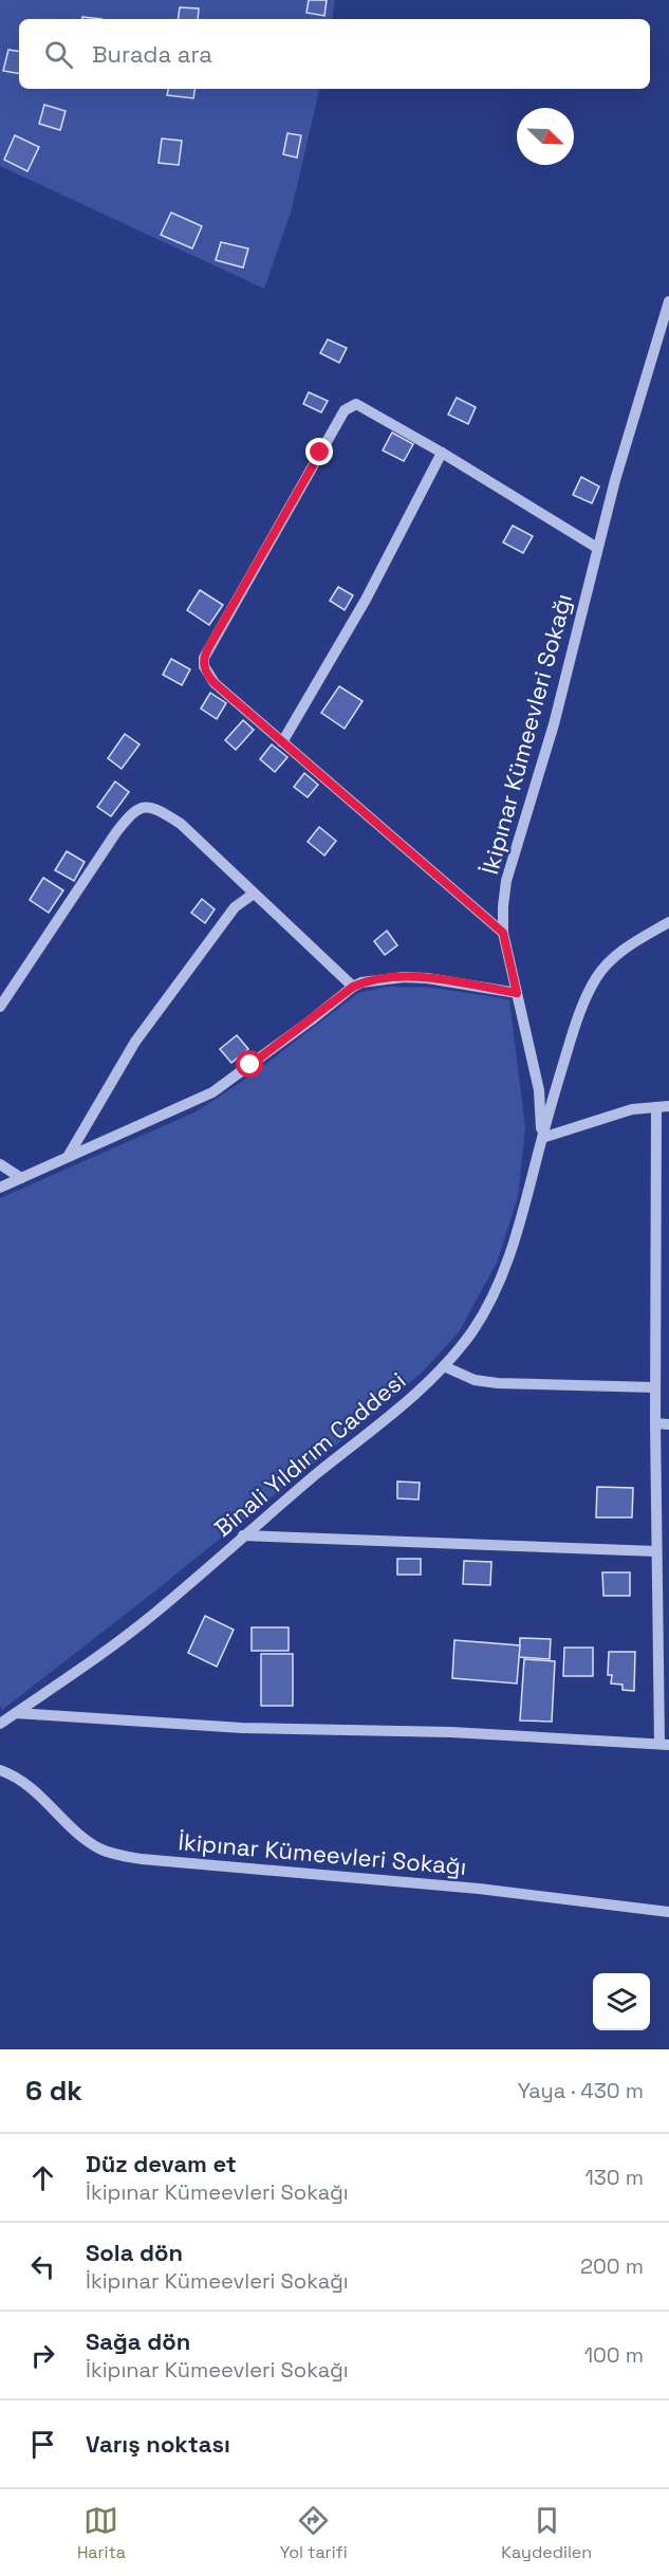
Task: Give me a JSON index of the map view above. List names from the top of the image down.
{
  "streets": {
    "street": ["İkipınar Kümeevleri Sokağı", "Binali Yıldırım Caddesi"]
  },
  "crossings": [
    ["İkipınar Kümeevleri Sokağı", "Binali Yıldırım Caddesi"]
  ],
  "north": "bottom right",
  "page": {
    "search": "Burada ara",
    "heading": ["6 dk", "Yaya · 430 m"],
    "list": [
      ["Düz devam et", "İkipınar Kümeevleri Sokağı", "130 m"],
      ["Sola dön", "İkipınar Kümeevleri Sokağı", "200 m"],
      ["Sağa dön", "İkipınar Kümeevleri Sokağı", "100 m"],
      "Varış noktası"
    ],
    "nav": ["Harita", "Yol tarifi", "Kaydedilen"]
  }
}
